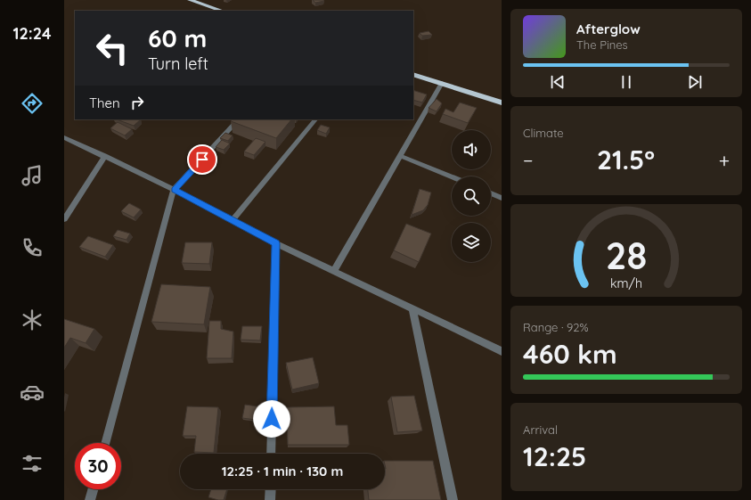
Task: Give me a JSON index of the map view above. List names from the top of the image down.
{
  "page": {
    "tabs": "12:24",
    "turn": ["60 m", "Turn left"],
    "song": ["Afterglow", "The Pines"],
    "then": "Then",
    "tile": [
      "Climate",
      ["Range · 92%", "460 km"],
      ["Arrival", "12:25"]
    ],
    "heat": ["−", "21.5°", "+"],
    "limit": "30",
    "trip": "12:25 · 1 min · 130 m",
    "gauge": ["28", "km/h"]
  }
}
